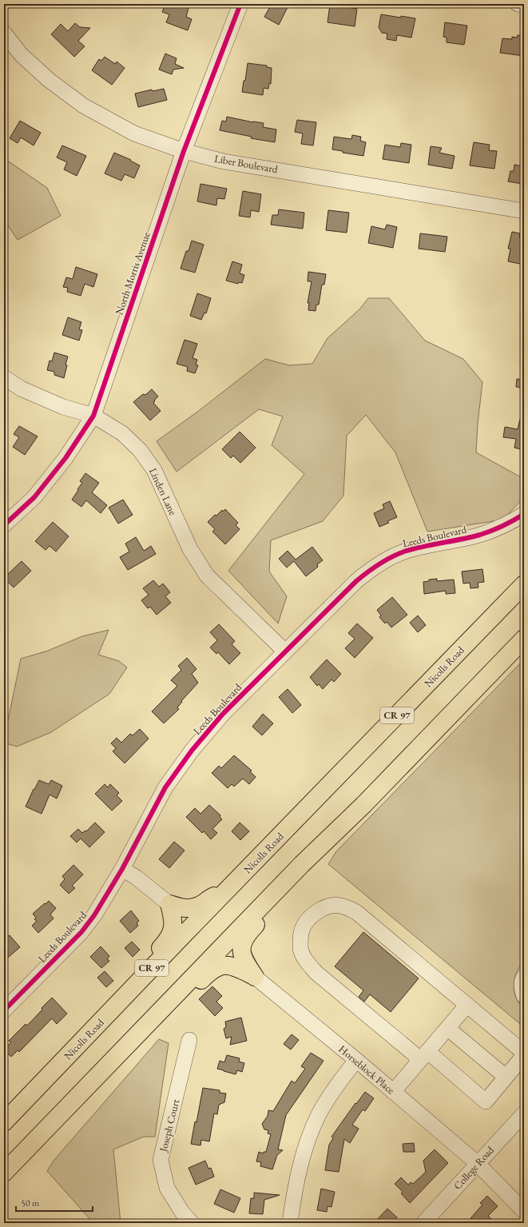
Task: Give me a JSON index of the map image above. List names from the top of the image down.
{
  "streets": {
    "highway": ["Nicolls Road", "CR 97"],
    "street": [
      "Liber Boulevard",
      "North Morris Avenue",
      "Linden Lane",
      "Leeds Boulevard",
      "Horseblock Place",
      "Joseph Court",
      "College Road"
    ]
  },
  "crossings": [
    ["Liber Boulevard", "North Morris Avenue"],
    ["North Morris Avenue", "Linden Lane"],
    ["Linden Lane", "Leeds Boulevard"],
    ["Horseblock Place", "College Road"]
  ],
  "scale_bar": "50 m"
}
